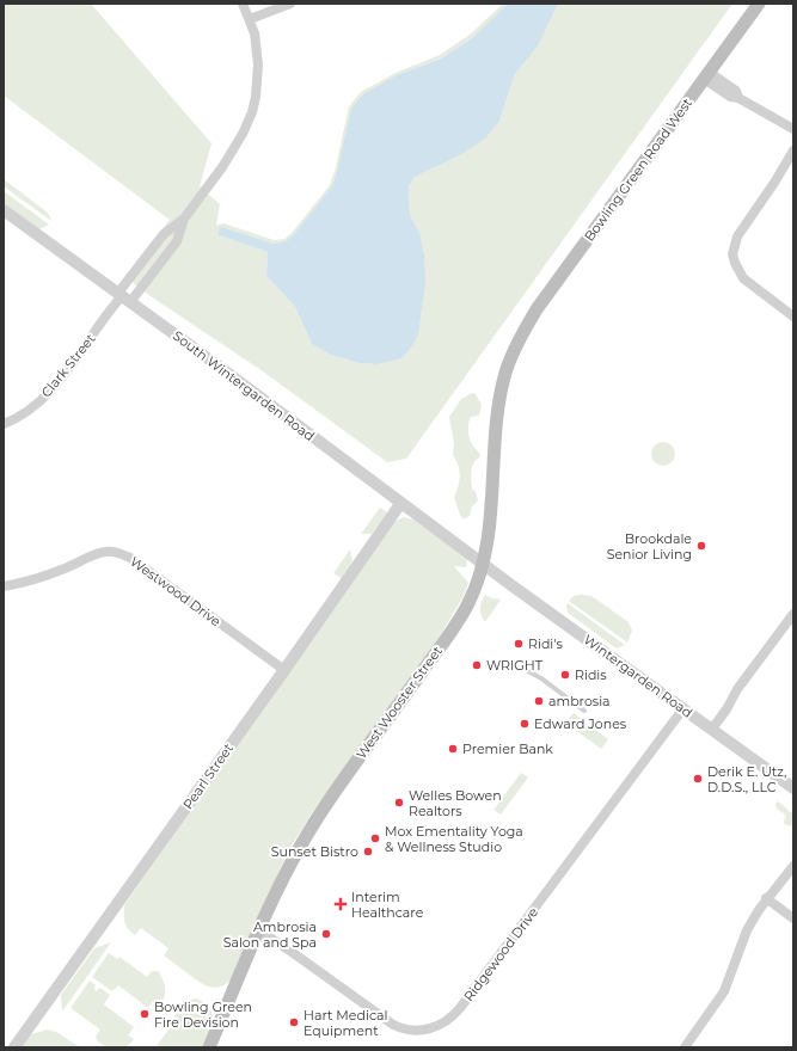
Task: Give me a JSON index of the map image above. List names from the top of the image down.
{
  "streets": {
    "main road": ["Bowling Green Road West", "West Wooster Street"],
    "street": [
      "Clark Street",
      "South Wintergarden Road",
      "Westwood Drive",
      "Wintergarden Road",
      "Pearl Street",
      "Ridgewood Drive"
    ]
  },
  "crossings": [
    ["Bowling Green Road West", "West Wooster Street"],
    ["Clark Street", "South Wintergarden Road"],
    ["South Wintergarden Road", "Wintergarden Road"],
    ["South Wintergarden Road", "West Wooster Street"],
    ["South Wintergarden Road", "Pearl Street"],
    ["Westwood Drive", "Pearl Street"],
    ["Wintergarden Road", "West Wooster Street"],
    ["Wintergarden Road", "Ridgewood Drive"],
    ["West Wooster Street", "Ridgewood Drive"]
  ],
  "places": {
    "other": [
      "Brookdale Senior Living",
      "Ridi's",
      "WRIGHT",
      "Ridis",
      "ambrosia",
      "Edward Jones",
      "Premier Bank",
      "Derik E. Utz, D.D.S., LLC",
      "Welles Bowen Realtors",
      "Mox Ementality Yoga & Wellness Studio",
      "Sunset Bistro",
      "Ambrosia Salon and Spa",
      "Bowling Green Fire Devision",
      "Hart Medical Equipment"
    ],
    "health": ["Interim Healthcare"]
  }
}
